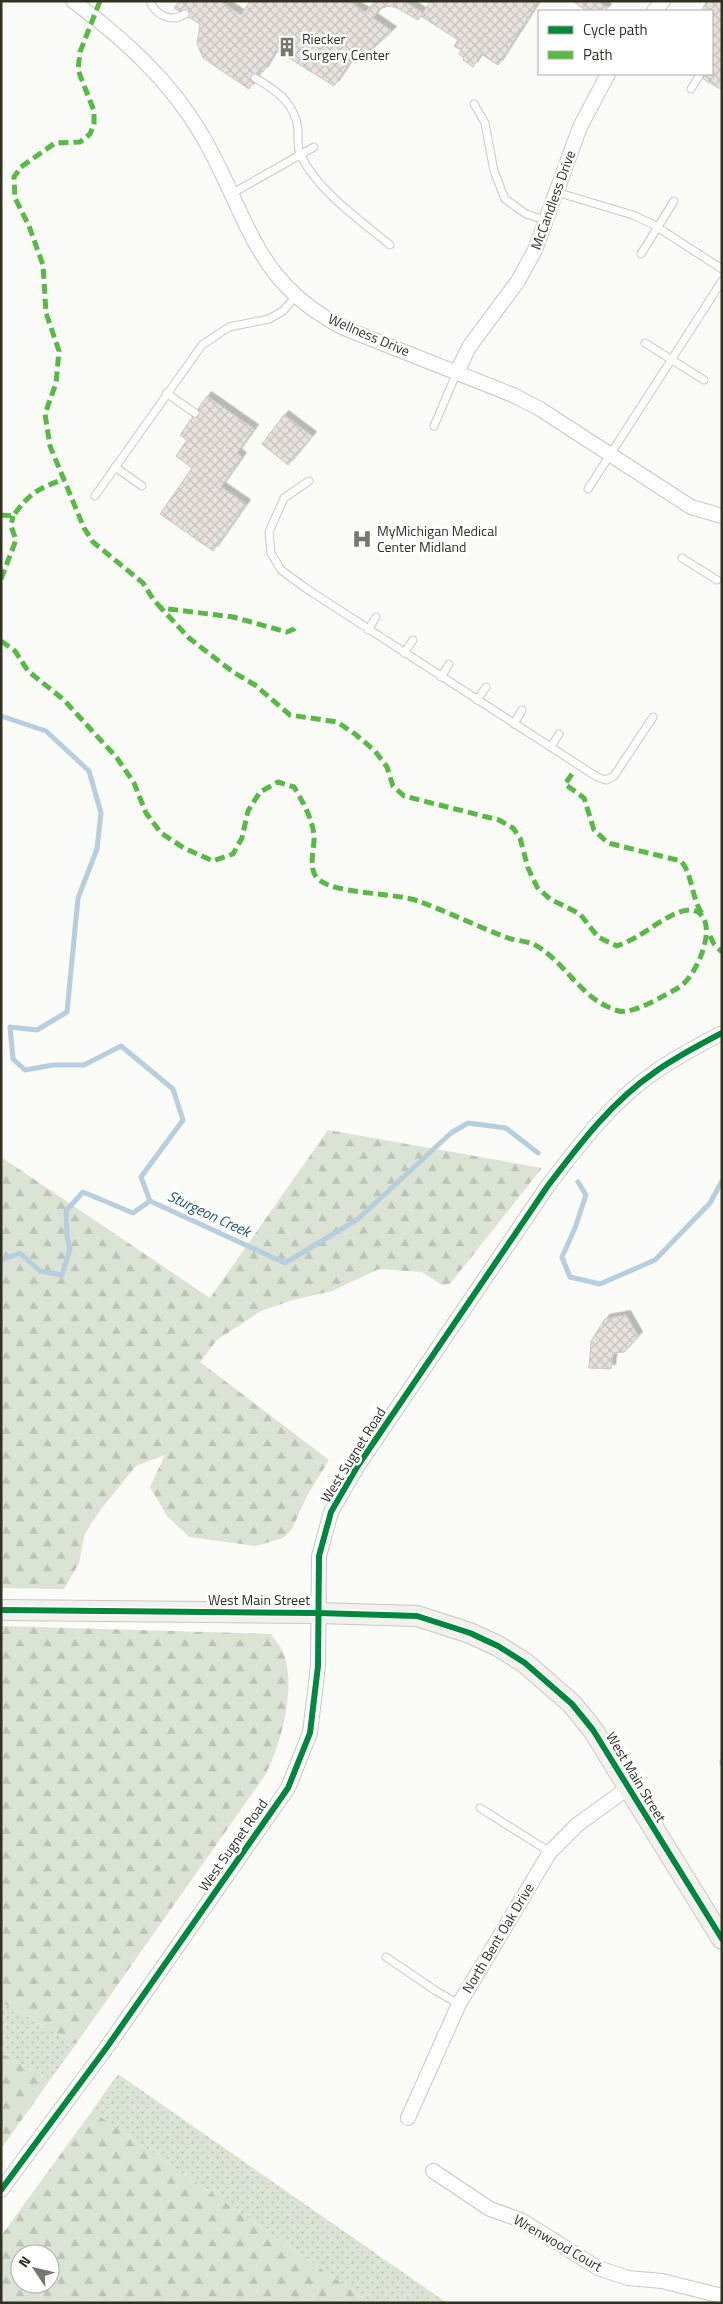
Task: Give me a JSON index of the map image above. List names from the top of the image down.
{
  "streets": {
    "street": [
      "McCandless Drive",
      "Wellness Drive",
      "West Sugnet Road",
      "West Main Street",
      "North Bent Oak Drive",
      "Wrenwood Court"
    ]
  },
  "crossings": [
    ["McCandless Drive", "Wellness Drive"],
    ["West Sugnet Road", "West Main Street"],
    ["West Main Street", "North Bent Oak Drive"]
  ],
  "water": ["Sturgeon Creek"],
  "places": {
    "building": ["Riecker Surgery Center"],
    "hospital": ["MyMichigan Medical Center Midland"]
  },
  "legend": ["Cycle path", "Path"],
  "north": "top left"
}
